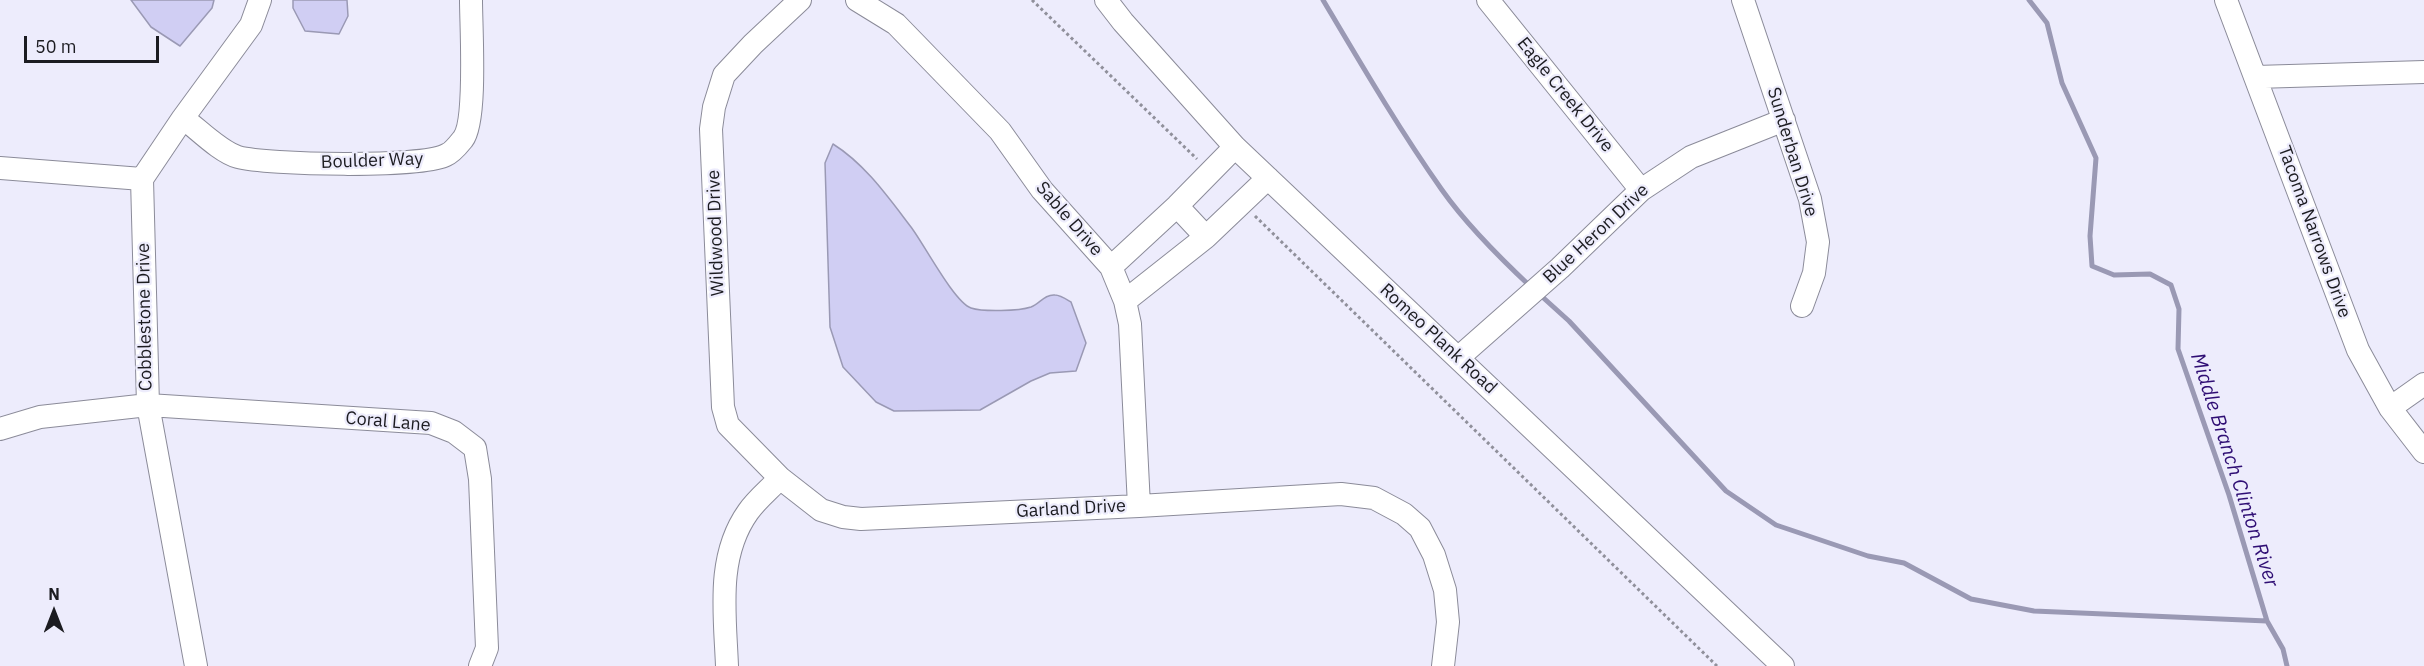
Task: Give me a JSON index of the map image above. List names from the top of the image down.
{
  "streets": {
    "street": [
      "Eagle Creek Drive",
      "Sunderban Drive",
      "Boulder Way",
      "Sable Drive",
      "Tacoma Narrows Drive",
      "Wildwood Drive",
      "Blue Heron Drive",
      "Cobblestone Drive",
      "Romeo Plank Road",
      "Coral Lane",
      "Garland Drive"
    ]
  },
  "crossings": [
    ["Eagle Creek Drive", "Blue Heron Drive"],
    ["Sunderban Drive", "Blue Heron Drive"],
    ["Sable Drive", "Garland Drive"],
    ["Wildwood Drive", "Garland Drive"],
    ["Blue Heron Drive", "Romeo Plank Road"],
    ["Cobblestone Drive", "Coral Lane"]
  ],
  "water": ["Middle Branch Clinton River"],
  "scale_bar": "50 m",
  "north": "top"
}
